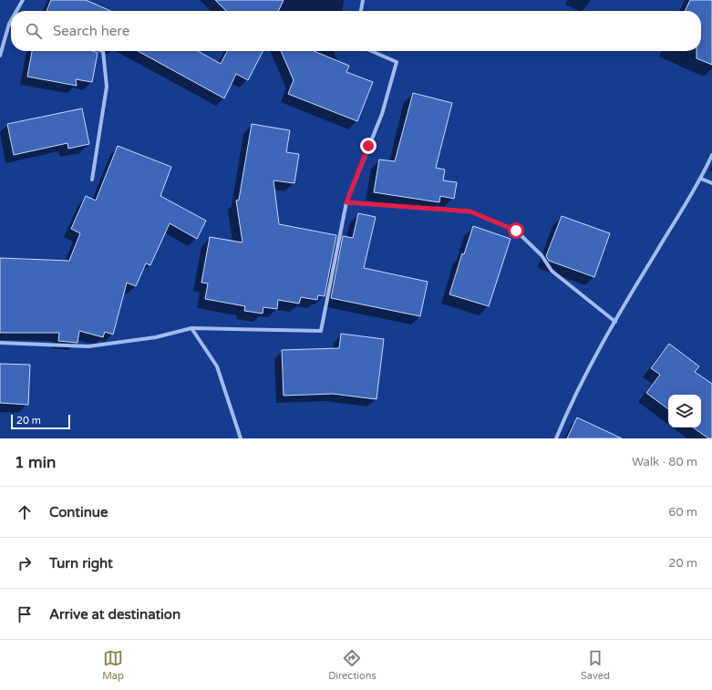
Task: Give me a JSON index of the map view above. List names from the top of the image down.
{
  "scale_bar": "20 m",
  "page": {
    "search": "Search here",
    "scale": "20 m",
    "heading": ["1 min", "Walk · 80 m"],
    "list": [
      ["Continue", "60 m"],
      ["Turn right", "20 m"],
      "Arrive at destination"
    ],
    "nav": ["Map", "Directions", "Saved"]
  }
}
